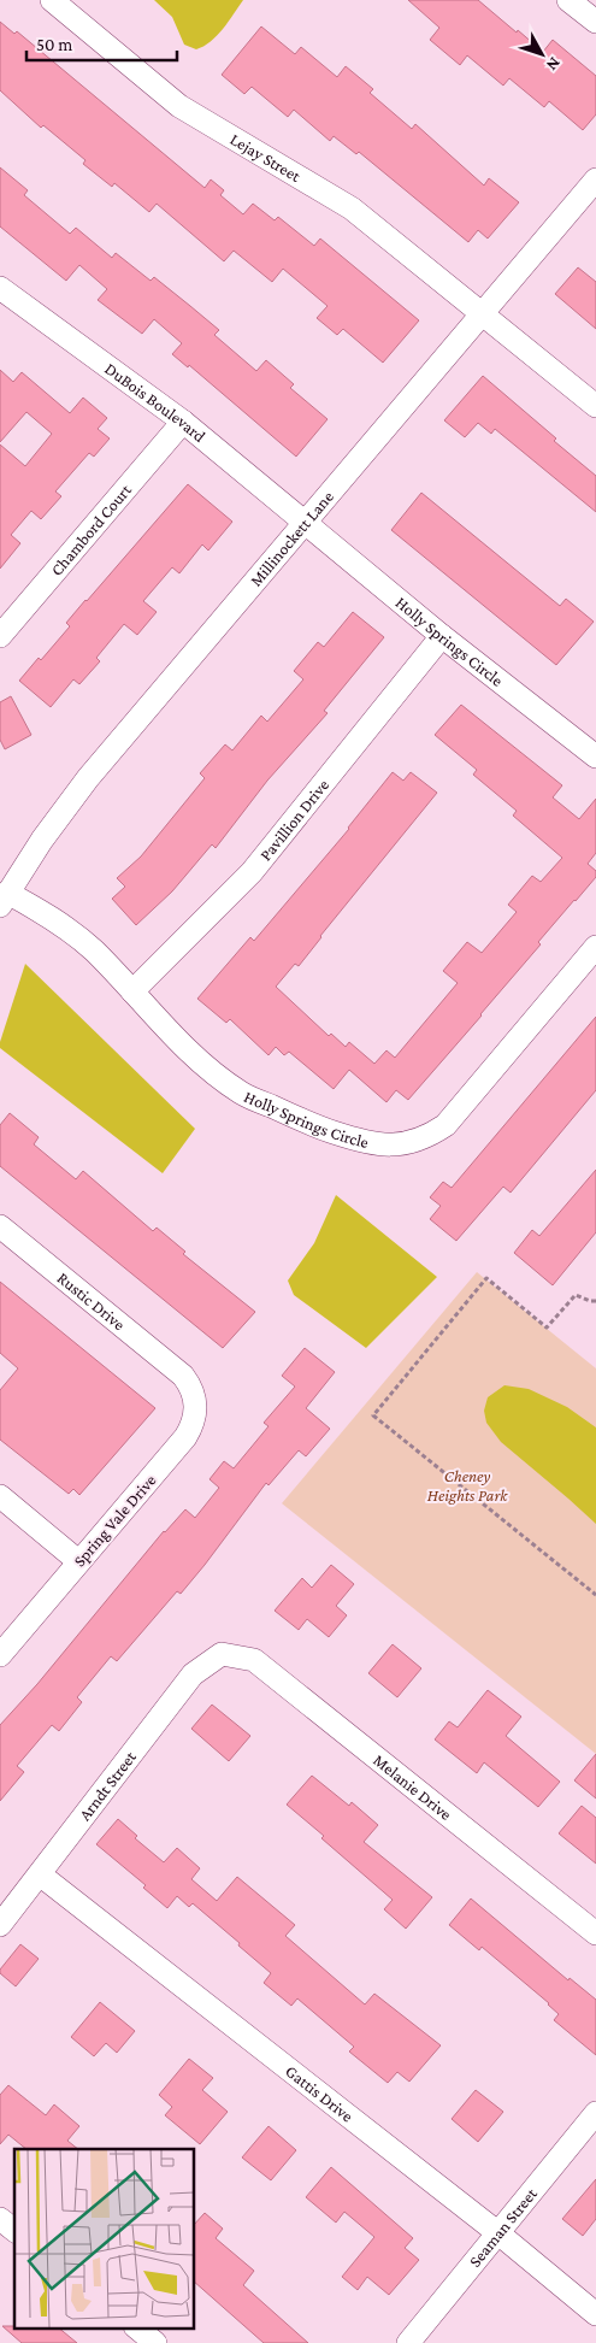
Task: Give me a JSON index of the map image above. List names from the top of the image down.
{
  "streets": {
    "street": [
      "Lejay Street",
      "DuBois Boulevard",
      "Chambord Court",
      "Millinockett Lane",
      "Holly Springs Circle",
      "Pavillion Drive",
      "Rustic Drive",
      "Spring Vale Drive",
      "Arndt Street",
      "Melanie Drive",
      "Gattis Drive",
      "Seaman Street"
    ]
  },
  "crossings": [
    ["Lejay Street", "Millinockett Lane"],
    ["DuBois Boulevard", "Chambord Court"],
    ["DuBois Boulevard", "Millinockett Lane"],
    ["DuBois Boulevard", "Holly Springs Circle"],
    ["Millinockett Lane", "Holly Springs Circle"],
    ["Holly Springs Circle", "Pavillion Drive"],
    ["Rustic Drive", "Spring Vale Drive"],
    ["Arndt Street", "Melanie Drive"],
    ["Arndt Street", "Gattis Drive"],
    ["Gattis Drive", "Seaman Street"]
  ],
  "parks": ["Cheney Heights Park"],
  "scale_bar": "50 m",
  "north": "bottom right"
}
